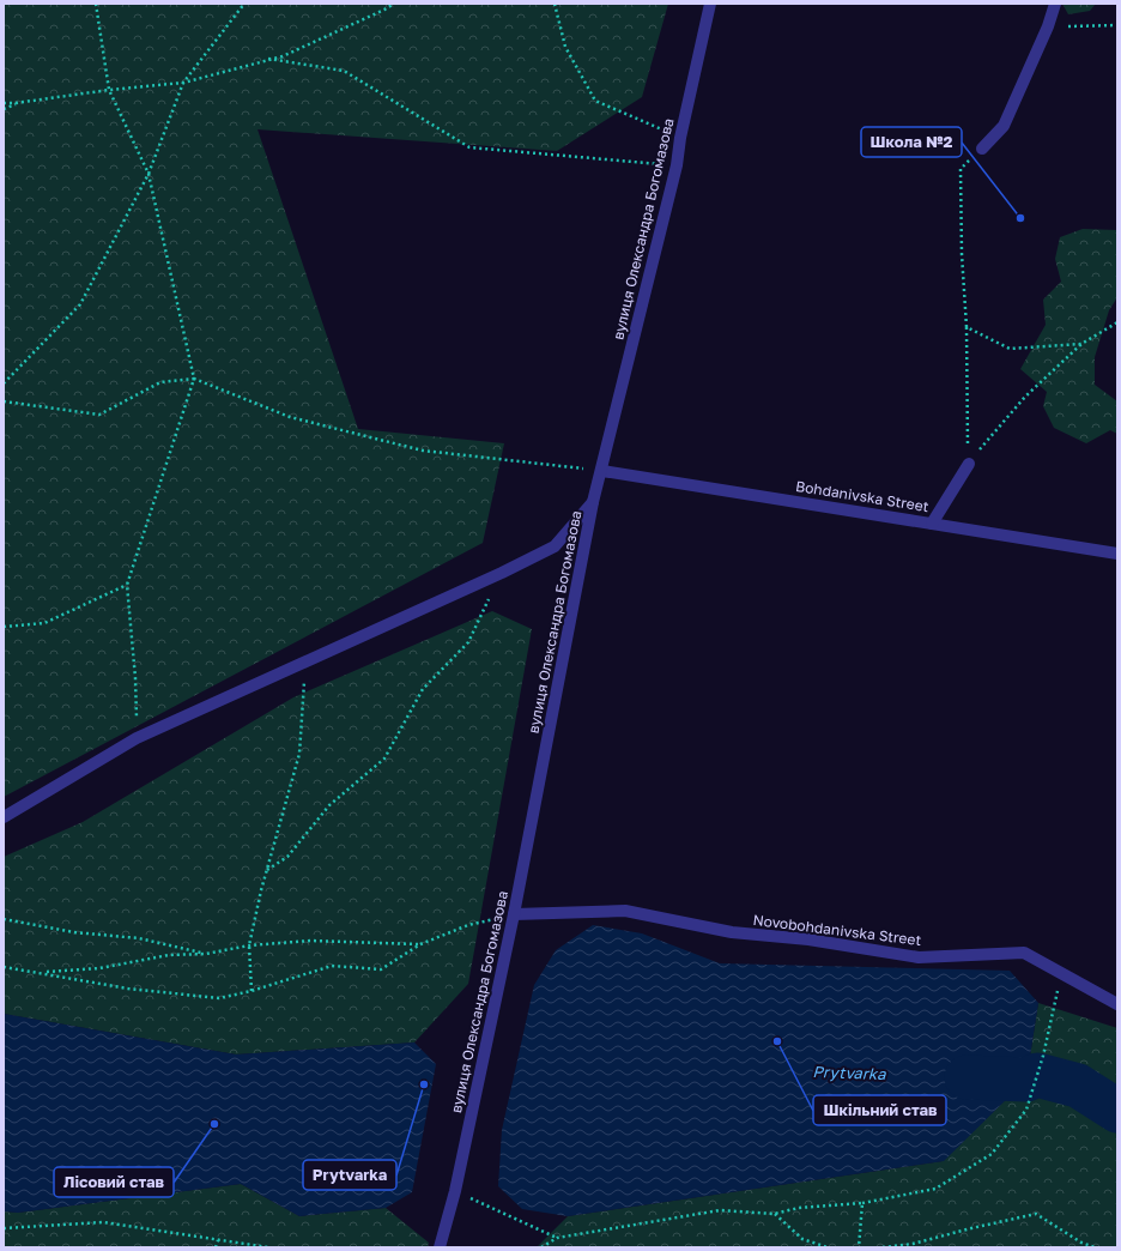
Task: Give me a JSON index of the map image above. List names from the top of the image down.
{
  "streets": {
    "street": ["вулиця Олександра Богомазова", "Bohdanivska Street", "Novobohdanivska Street"]
  },
  "crossings": [
    ["вулиця Олександра Богомазова", "Bohdanivska Street"],
    ["вулиця Олександра Богомазова", "Novobohdanivska Street"]
  ],
  "water": ["Prytvarka"],
  "places": [
    "Школа №2",
    "Шкільний став",
    "Prytvarka",
    "Лісовий став"
  ]
}
